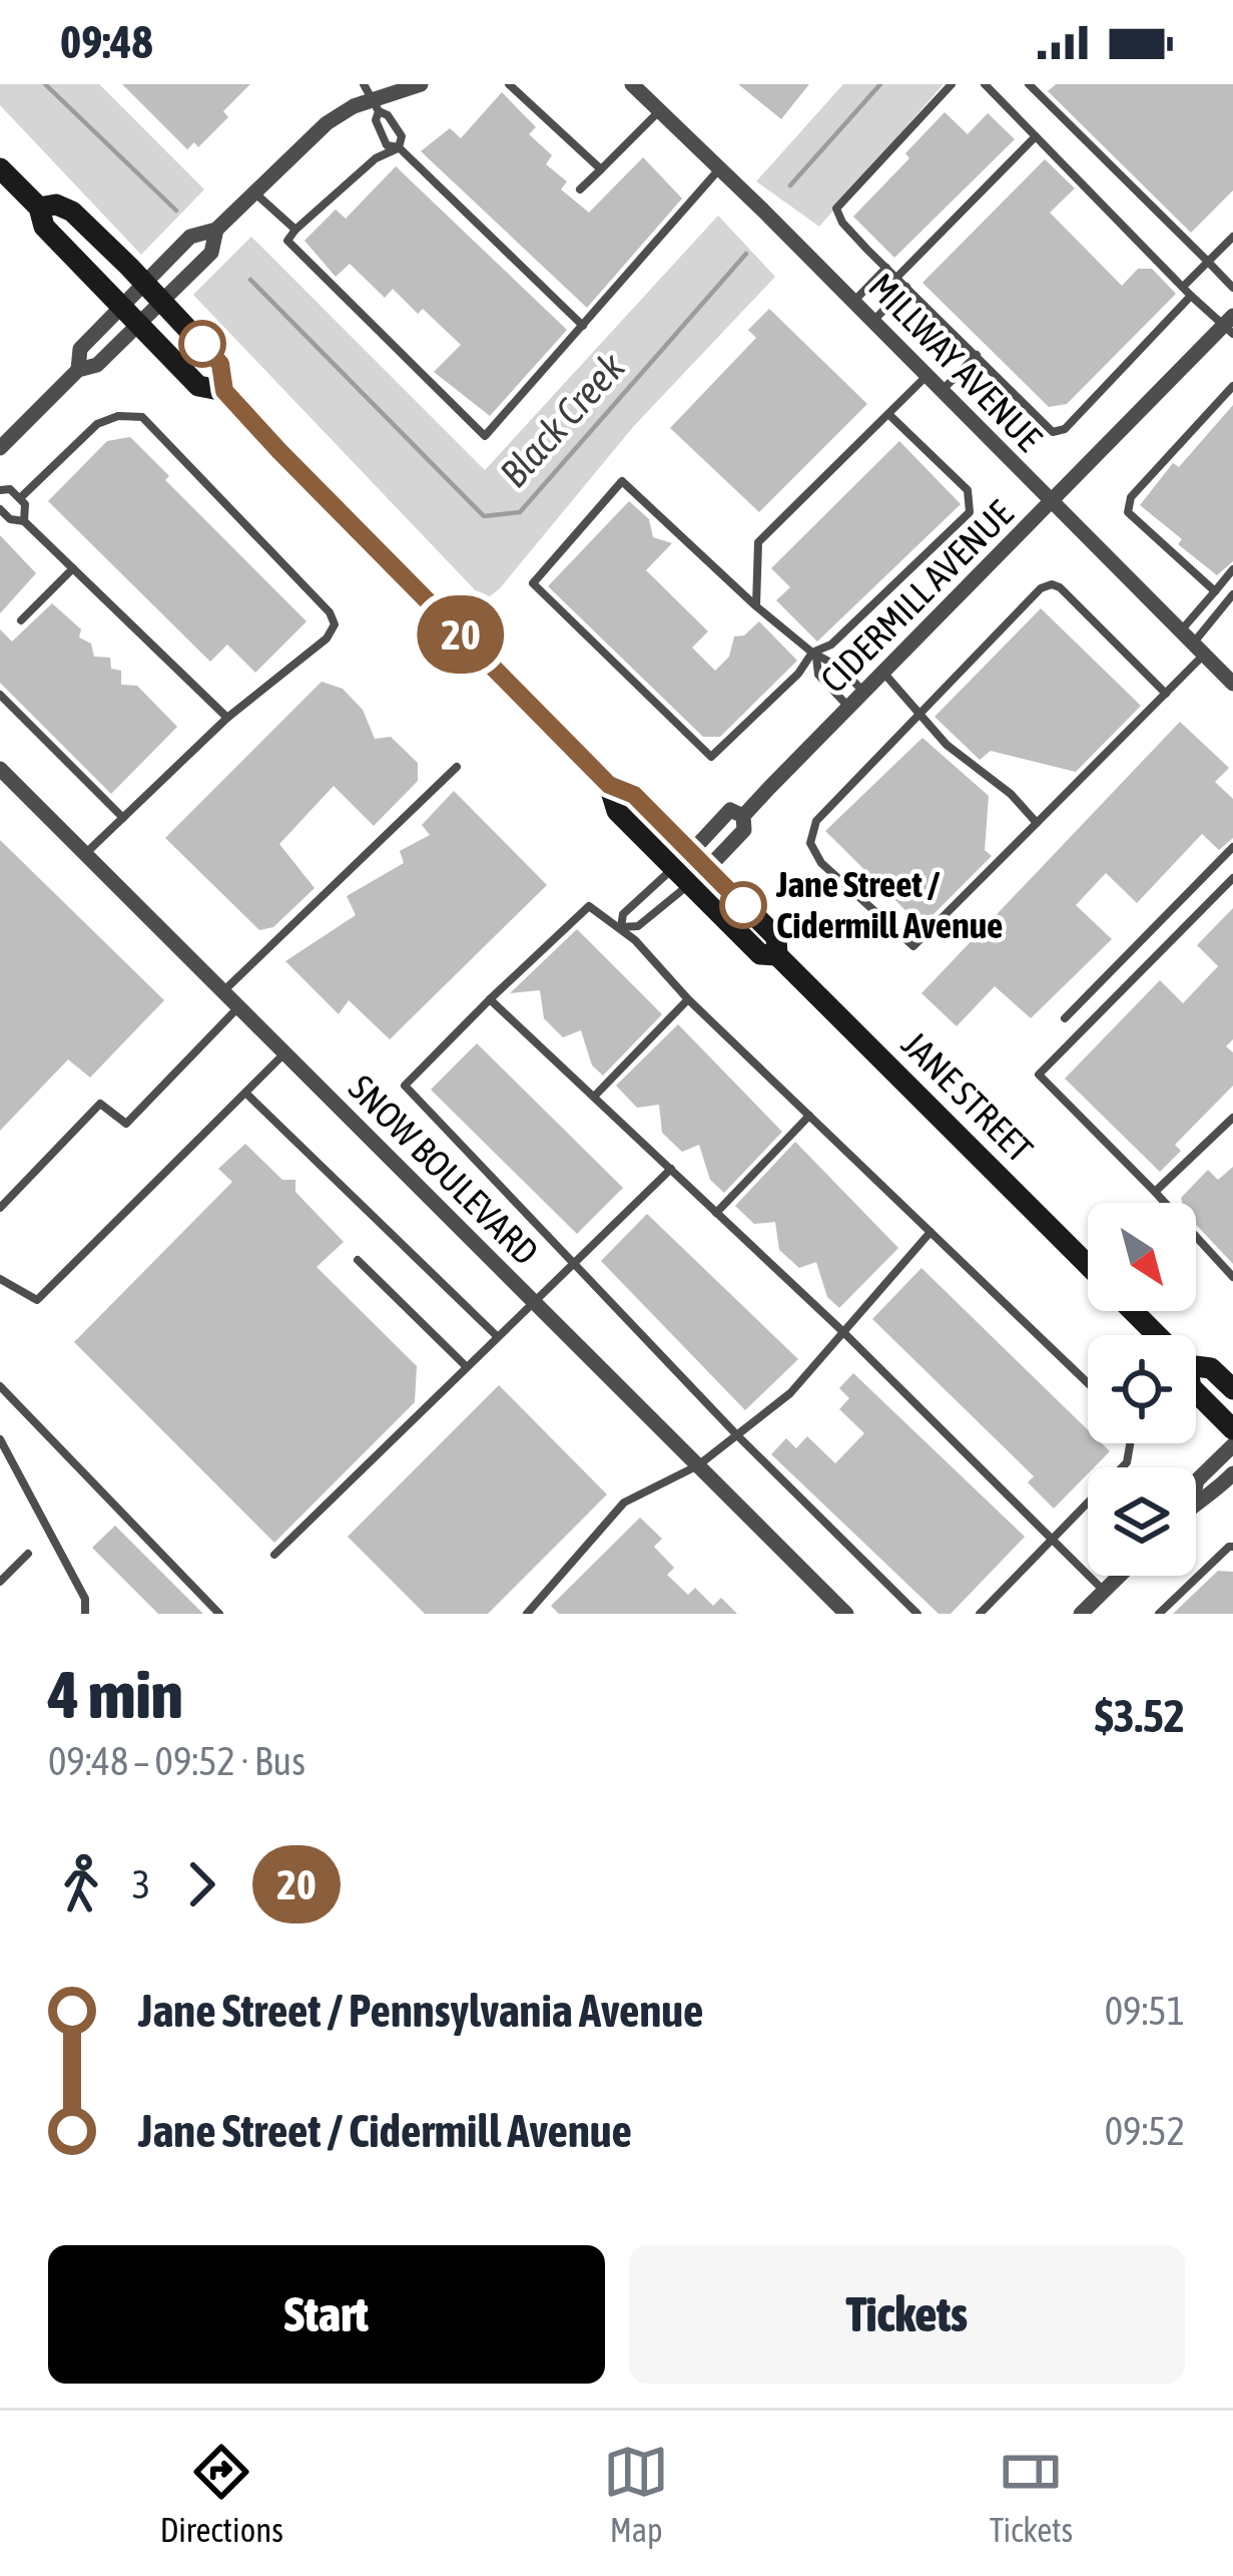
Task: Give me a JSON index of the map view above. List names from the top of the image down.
{
  "streets": {
    "main road": ["JANE STREET"],
    "street": ["MILLWAY AVENUE", "CIDERMILL AVENUE", "SNOW BOULEVARD"]
  },
  "crossings": [
    ["MILLWAY AVENUE", "CIDERMILL AVENUE"],
    ["CIDERMILL AVENUE", "JANE STREET"]
  ],
  "water": ["Black Creek"],
  "places": ["Jane Street / Cidermill Avenue"],
  "lines": ["bus line 20"],
  "north": "bottom right",
  "page": {
    "status": "09:48",
    "on_map": "20",
    "heading": ["4 min", "09:48 – 09:52 · Bus", "$3.52"],
    "legs": ["3", "20"],
    "list": [
      {
        "name": "Jane Street / Pennsylvania Avenue",
        "value": "09:51"
      },
      {
        "name": "Jane Street / Cidermill Avenue",
        "value": "09:52"
      }
    ],
    "buttons": ["Start", "Tickets"],
    "tabs": ["Directions", "Map", "Tickets"]
  }
}
